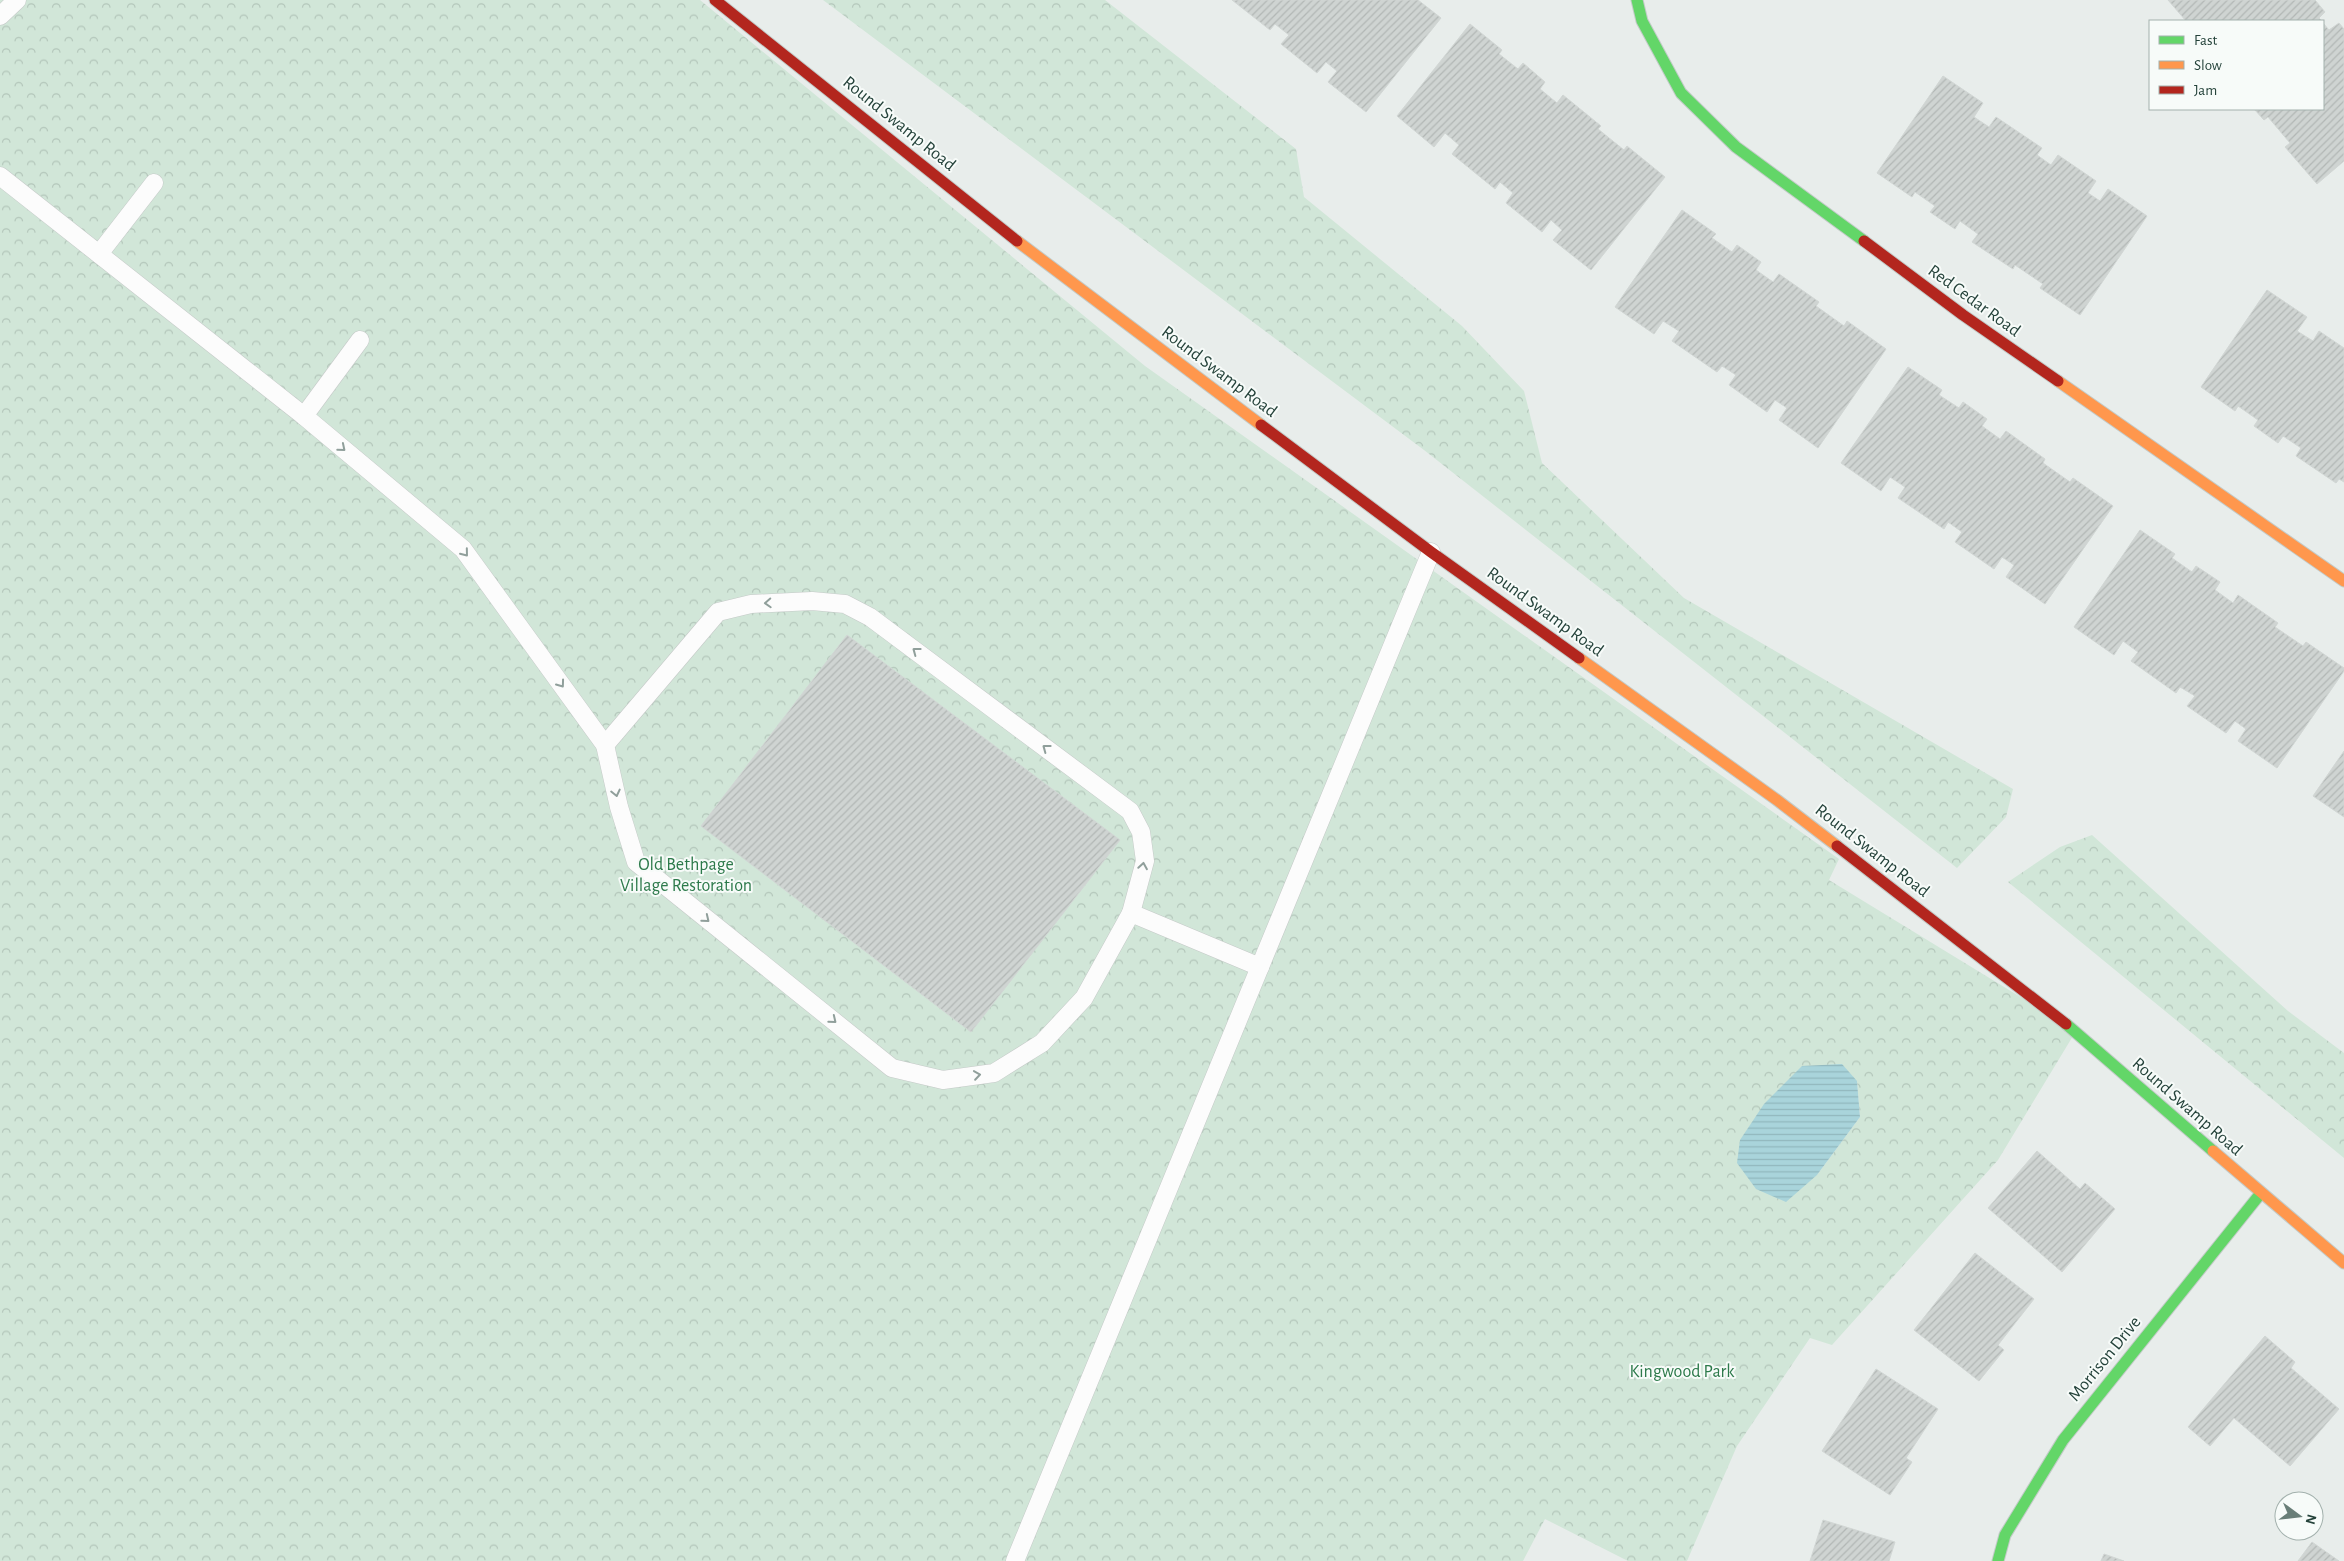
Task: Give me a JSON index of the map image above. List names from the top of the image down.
{
  "streets": {
    "main road": ["Round Swamp Road", "Red Cedar Road", "Morrison Drive"]
  },
  "crossings": [
    ["Round Swamp Road", "Morrison Drive"]
  ],
  "parks": ["Old Bethpage Village Restoration", "Kingwood Park"],
  "legend": ["Fast", "Slow", "Jam"],
  "north": "right"
}
